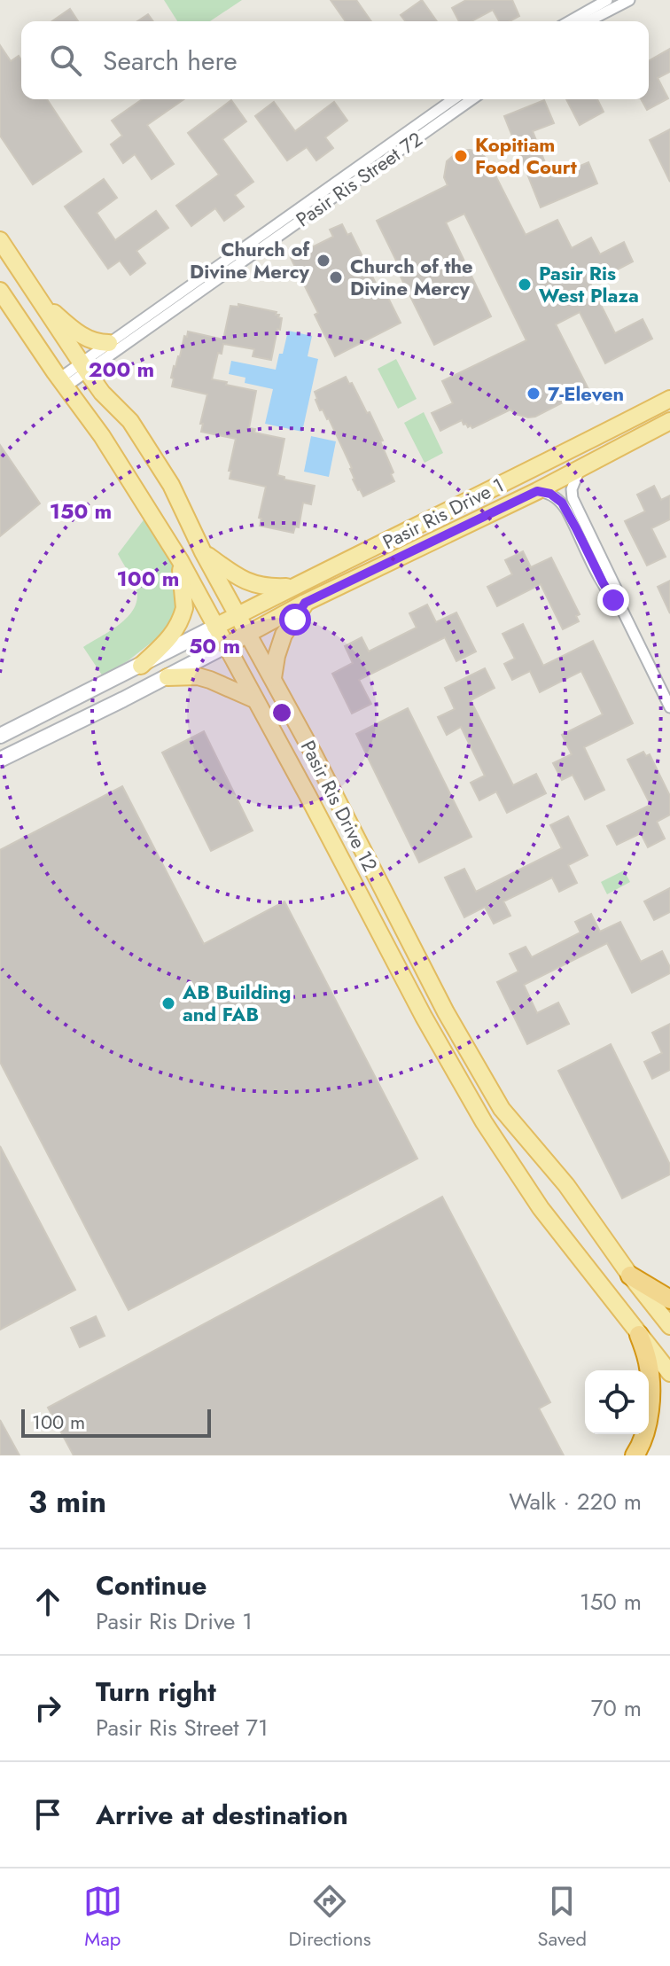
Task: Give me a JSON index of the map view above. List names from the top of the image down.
{
  "streets": {
    "main road": ["Pasir Ris Drive 1", "Pasir Ris Drive 12"],
    "street": ["Pasir Ris Street 72"]
  },
  "crossings": [
    ["Pasir Ris Street 72", "Pasir Ris Drive 12"],
    ["Pasir Ris Drive 1", "Pasir Ris Drive 12"]
  ],
  "places": [
    "Kopitiam Food Court",
    "Church of Divine Mercy",
    "Church of the Divine Mercy",
    "Pasir Ris West Plaza",
    "7-Eleven",
    "AB Building and FAB"
  ],
  "scale_bar": "100 m",
  "page": {
    "search": "Search here",
    "scale": "100 m",
    "heading": ["3 min", "Walk · 220 m"],
    "list": [
      ["Continue", "Pasir Ris Drive 1", "150 m"],
      ["Turn right", "Pasir Ris Street 71", "70 m"],
      "Arrive at destination"
    ],
    "nav": ["Map", "Directions", "Saved"]
  },
  "rings": [
    "200 m",
    "150 m",
    "100 m",
    "50 m"
  ]
}
